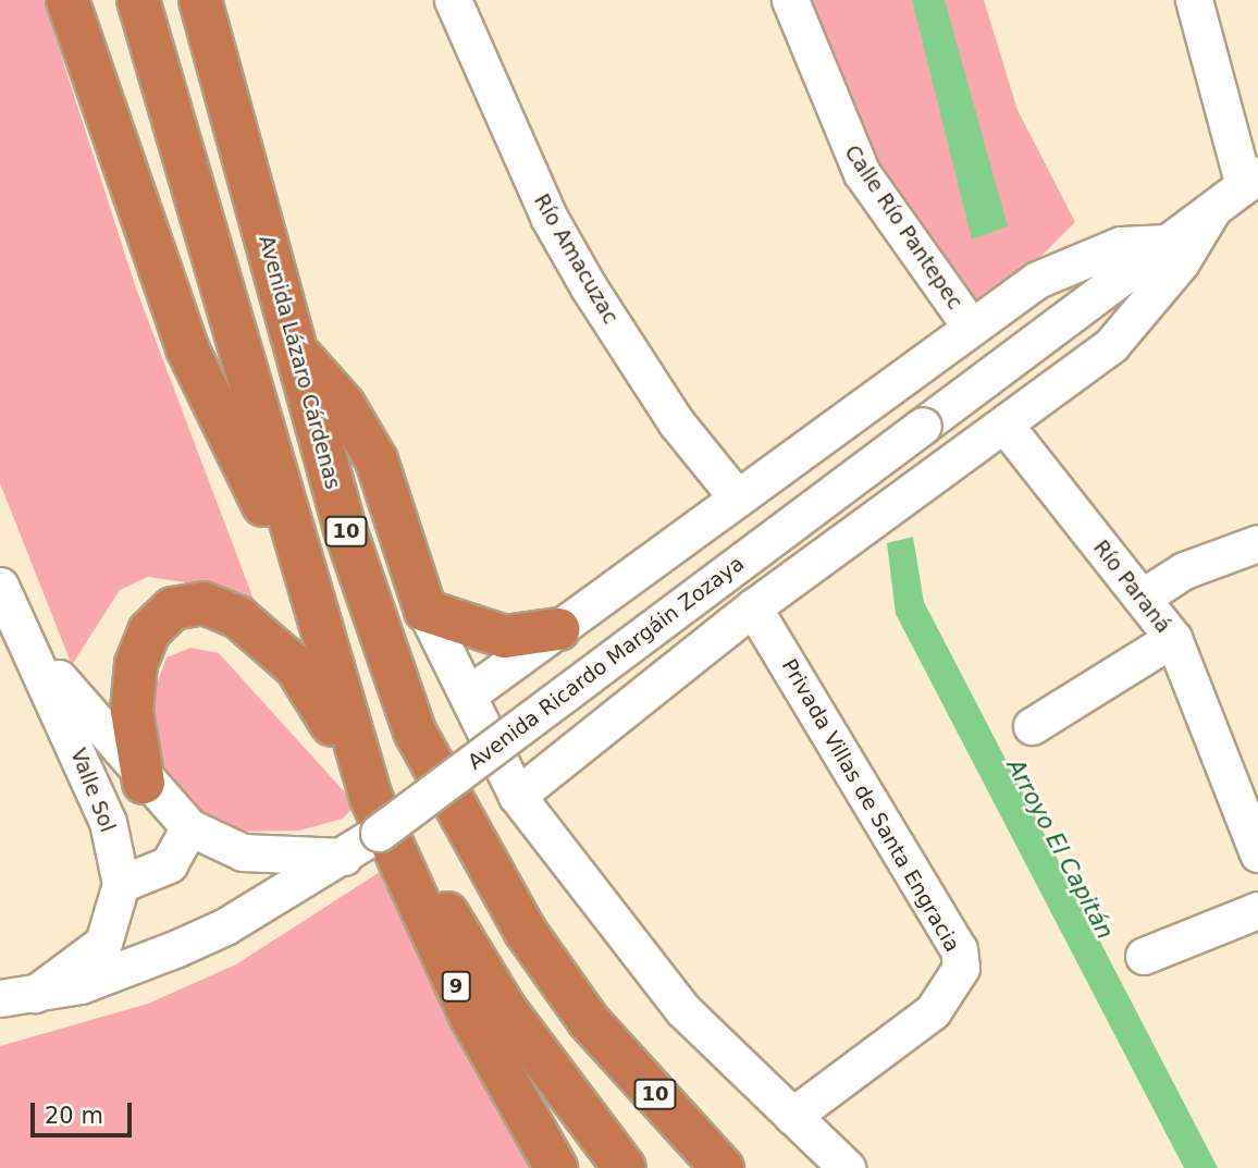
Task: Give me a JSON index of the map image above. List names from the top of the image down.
{
  "streets": {
    "highway": ["Avenida Lázaro Cárdenas", "10", "9"],
    "street": [
      "Calle Río Pantepec",
      "Río Amacuzac",
      "Río Paraná",
      "Avenida Ricardo Margáin Zozaya",
      "Valle Sol",
      "Privada Villas de Santa Engracia"
    ]
  },
  "crossings": [
    ["10", "Avenida Ricardo Margáin Zozaya"],
    ["10", "Valle Sol"],
    ["10", "9"],
    ["Avenida Ricardo Margáin Zozaya", "Valle Sol"],
    ["Avenida Ricardo Margáin Zozaya", "9"],
    ["Valle Sol", "9"]
  ],
  "water": ["Arroyo El Capitán"],
  "scale_bar": "20 m"
}
